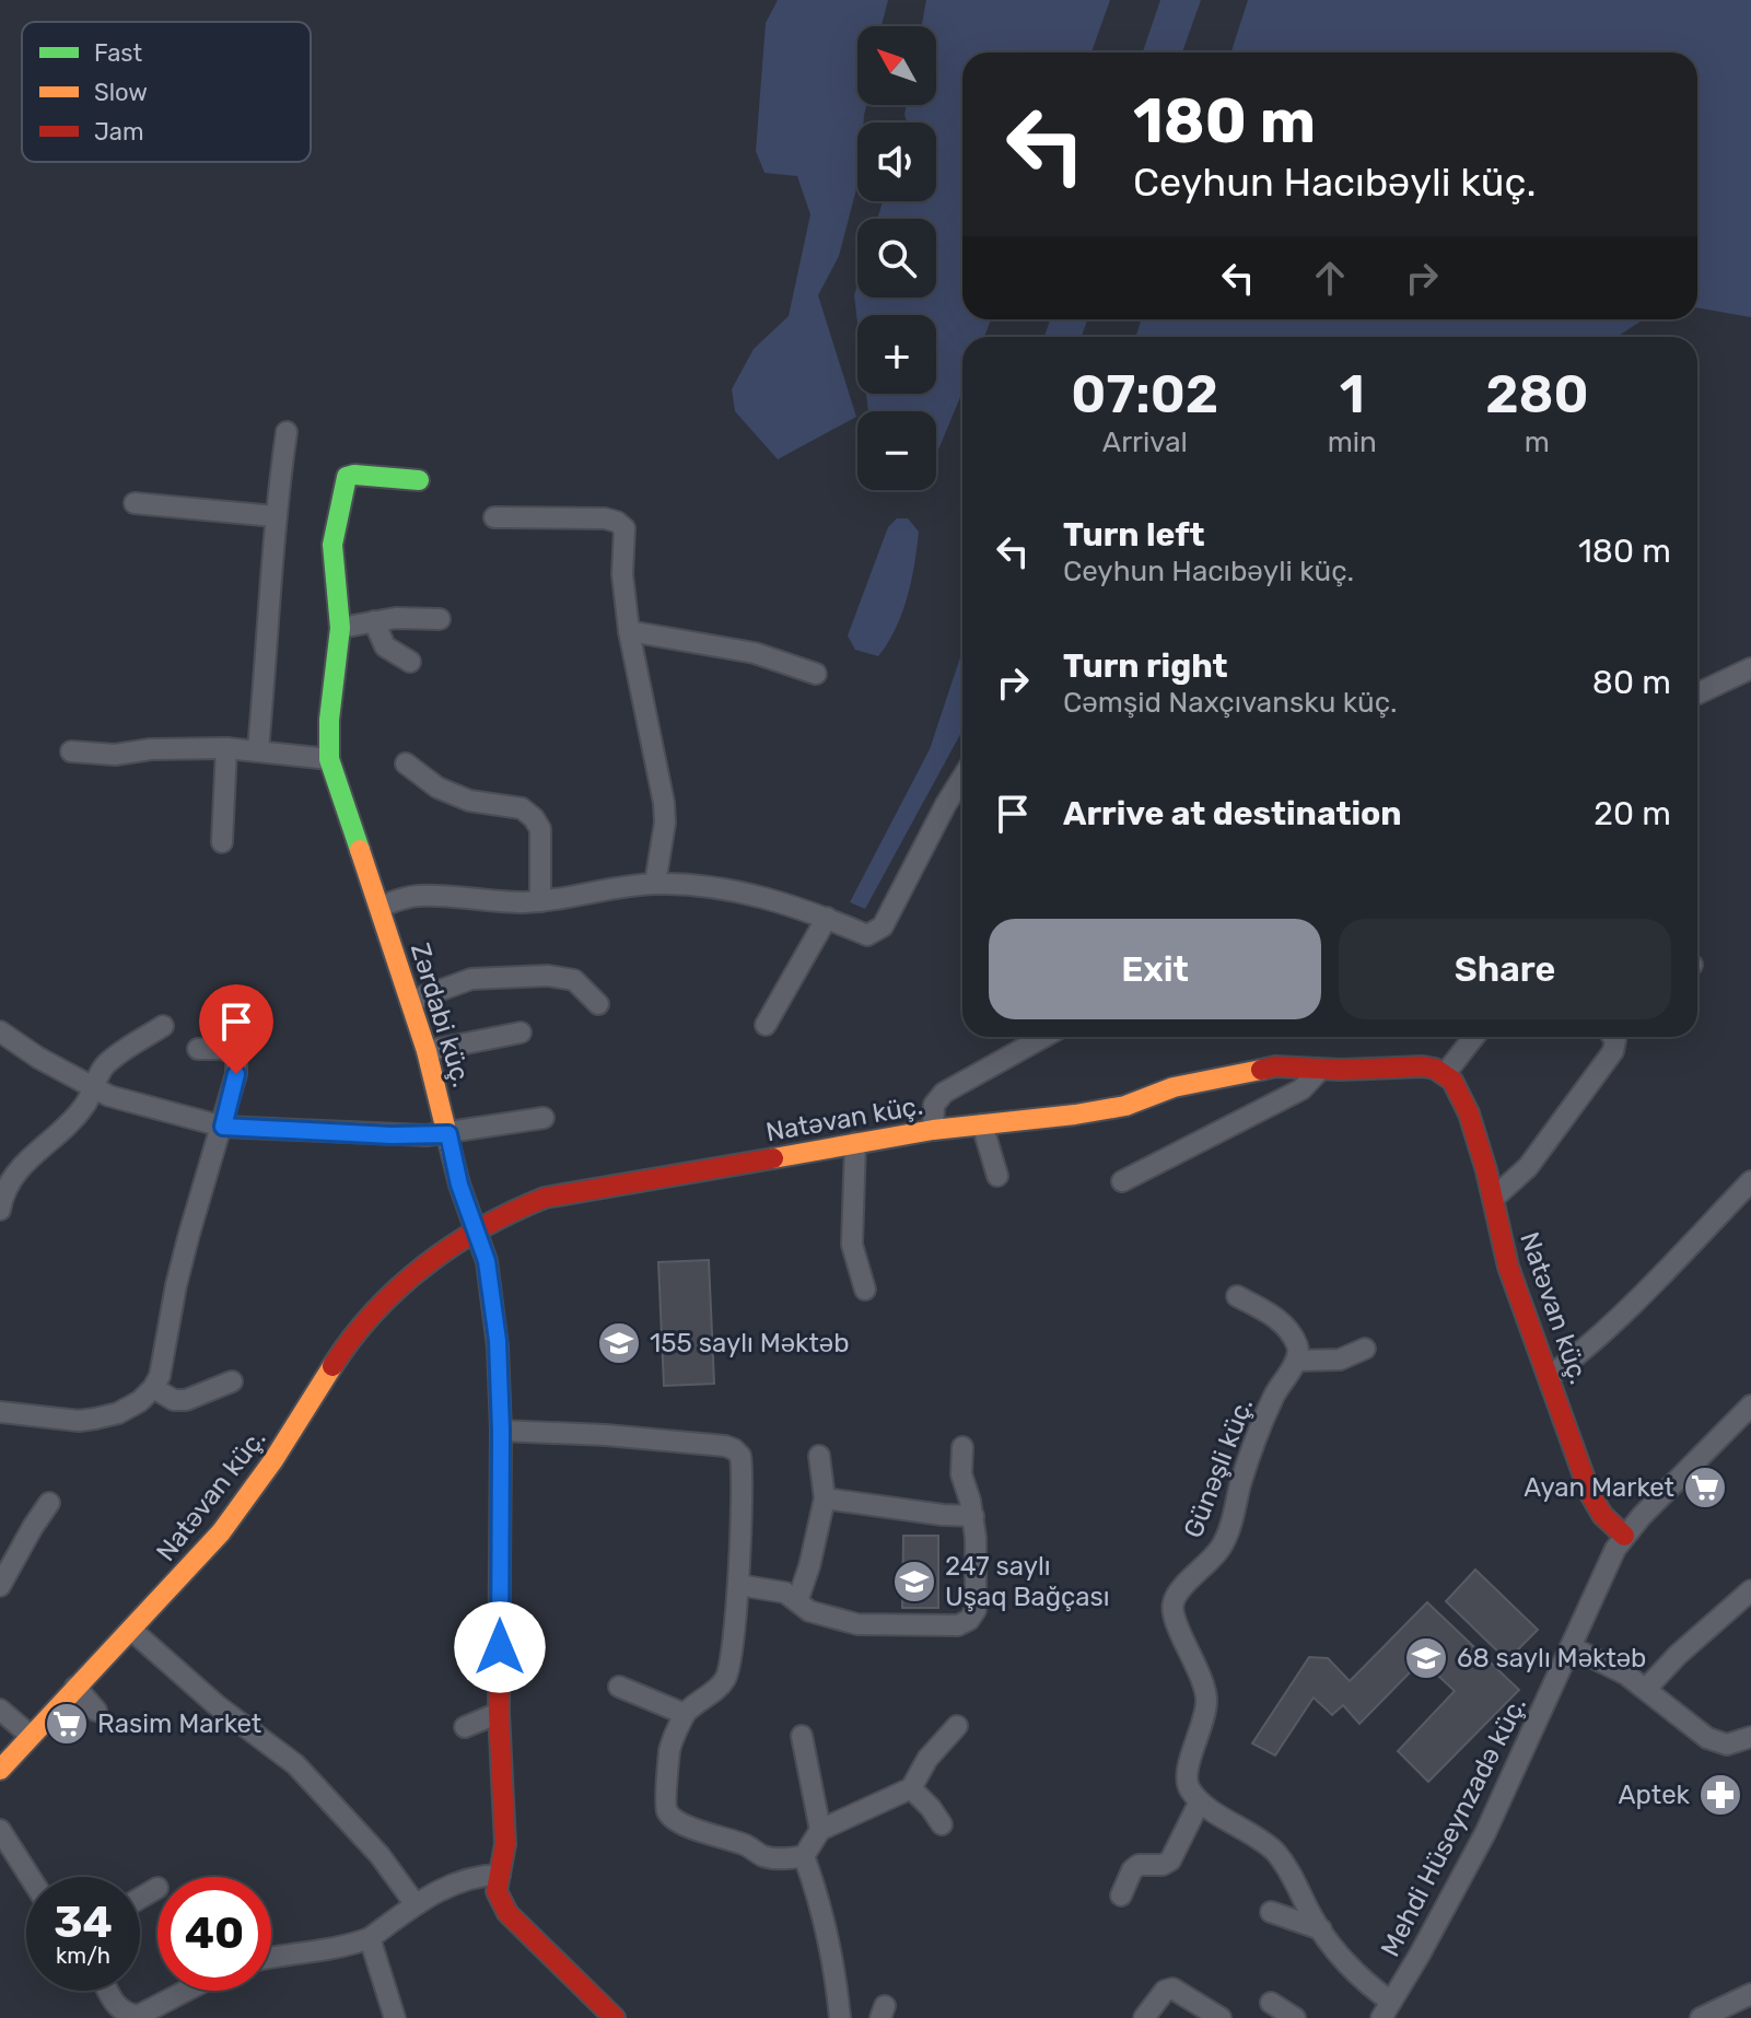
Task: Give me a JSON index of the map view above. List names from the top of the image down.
{
  "streets": {
    "street": [
      "Zərdabi küç.",
      "Natəvan küç.",
      "Günəşli küç.",
      "Mehdi Hüseynzadə küç."
    ]
  },
  "crossings": [
    ["Zərdabi küç.", "Natəvan küç."],
    ["Natəvan küç.", "Mehdi Hüseynzadə küç."]
  ],
  "places": {
    "school or university": ["155 saylı Məktəb", "247 saylı Uşaq Bağçası", "68 saylı Məktəb"],
    "supermarket": ["Ayan Market", "Rasim Market"],
    "pharmacy": ["Aptek"]
  },
  "legend": ["Fast", "Slow", "Jam"],
  "north": "top left",
  "page": {
    "map_buttons": ["+", "−"],
    "turn": ["180 m", "Ceyhun Hacıbəyli küç."],
    "eta": [
      "07:02",
      "Arrival",
      "1",
      "min",
      "280",
      "m"
    ],
    "list": [
      {
        "name": "Turn left",
        "note": "Ceyhun Hacıbəyli küç.",
        "value": "180 m"
      },
      {
        "name": "Turn right",
        "note": "Cəmşid Naxçıvansku küç.",
        "value": "80 m"
      },
      {
        "name": "Arrive at destination",
        "value": "20 m"
      }
    ],
    "buttons": ["Exit", "Share"],
    "speed": "34 km/h",
    "limit": "40"
  }
}
